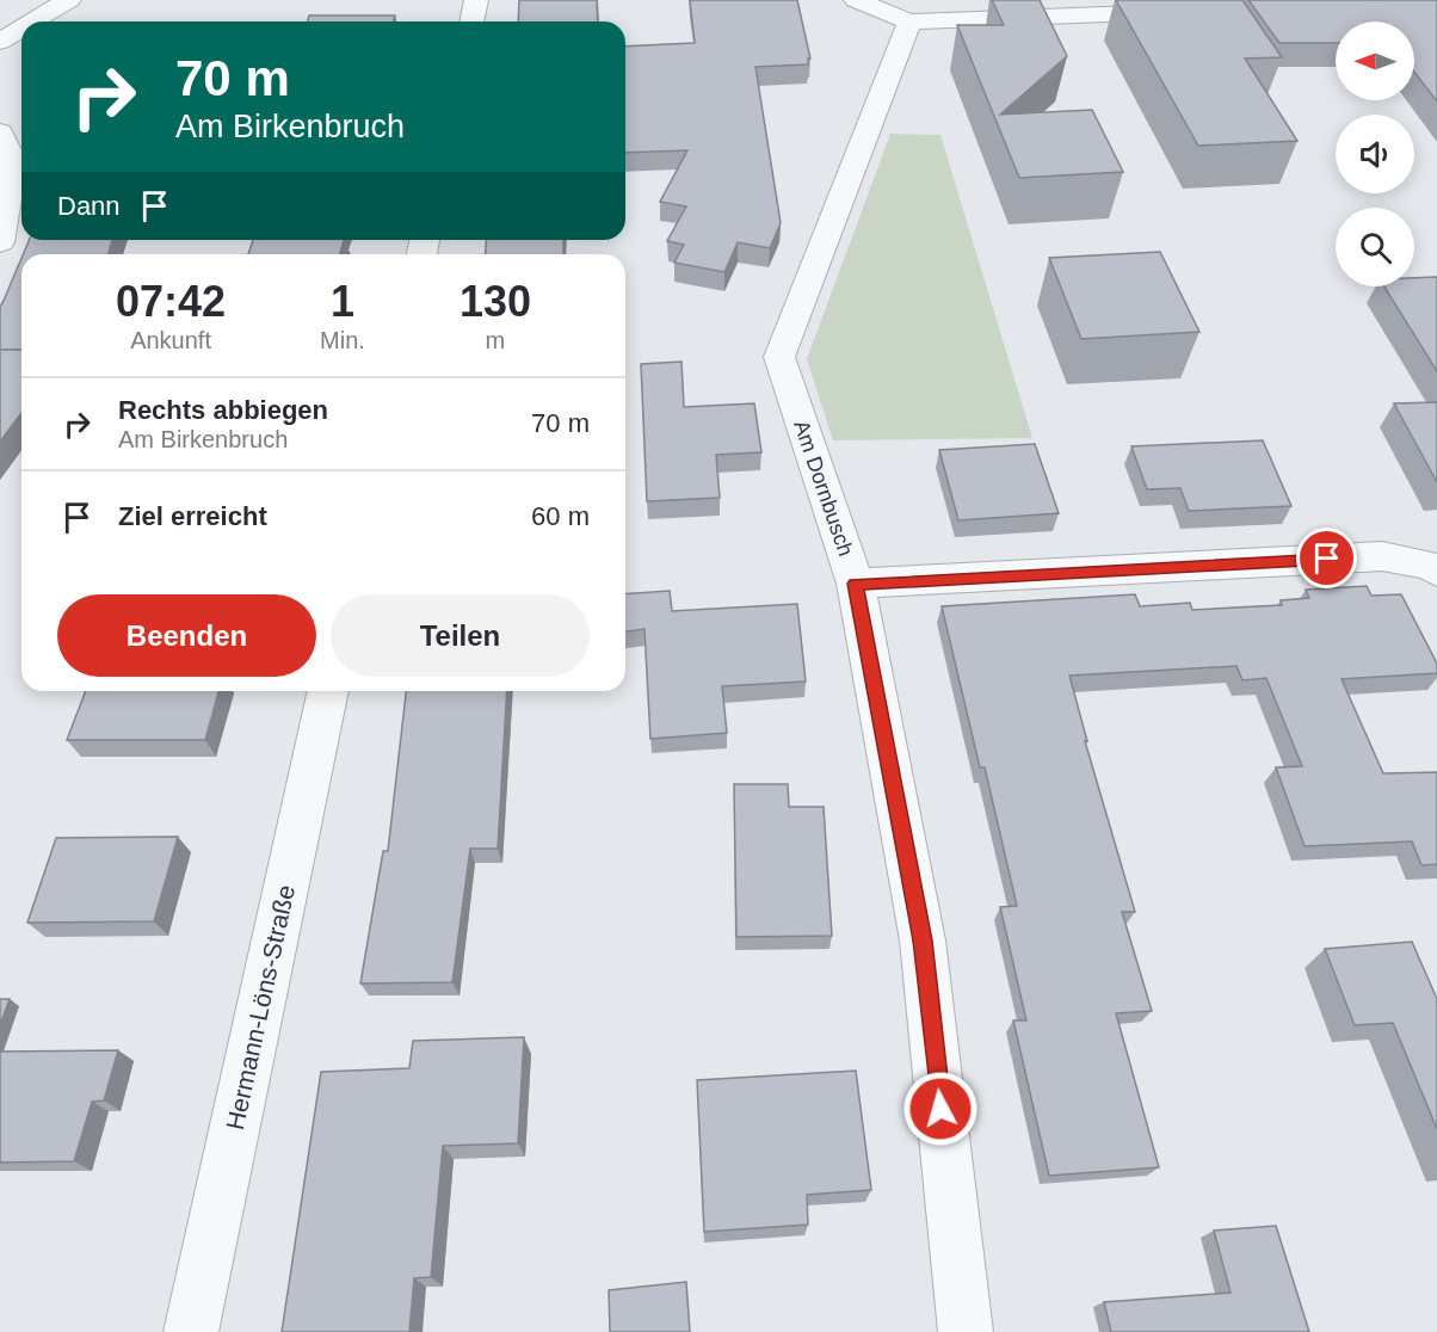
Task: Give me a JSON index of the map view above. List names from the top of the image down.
{
  "streets": {
    "street": ["Am Dornbusch", "Hermann-Löns-Straße"]
  },
  "north": "left",
  "page": {
    "turn": ["70 m", "Am Birkenbruch"],
    "then": "Dann",
    "eta": [
      "07:42",
      "Ankunft",
      "1",
      "Min.",
      "130",
      "m"
    ],
    "list": [
      {
        "name": "Rechts abbiegen",
        "note": "Am Birkenbruch",
        "value": "70 m"
      },
      {
        "name": "Ziel erreicht",
        "value": "60 m"
      }
    ],
    "buttons": ["Beenden", "Teilen"]
  }
}
